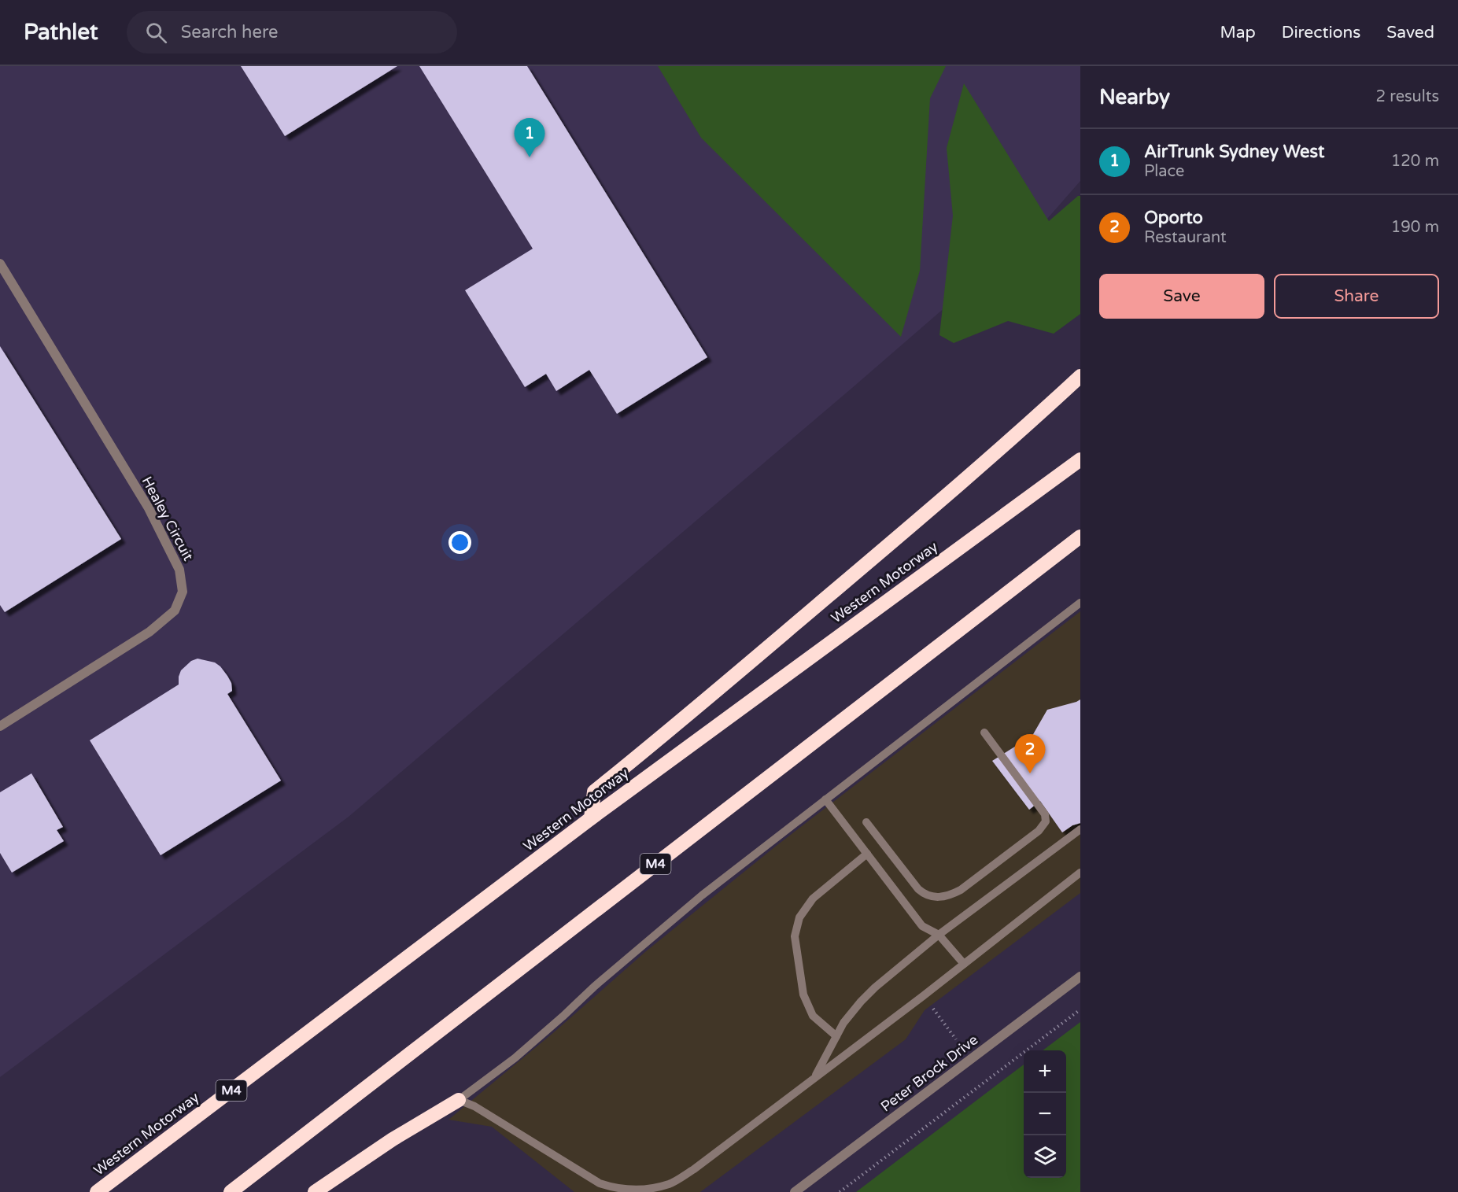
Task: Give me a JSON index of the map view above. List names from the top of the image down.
{
  "streets": {
    "highway": ["Western Motorway", "M4"],
    "street": ["Healey Circuit", "Peter Brock Drive"]
  },
  "page": {
    "header": "Pathlet",
    "search": "Search here",
    "nav": ["Map", "Directions", "Saved"],
    "heading": ["Nearby", "2 results"],
    "pins": ["1", "2"],
    "list": [
      {
        "mark": "1",
        "name": "AirTrunk Sydney West",
        "note": "Place",
        "value": "120 m"
      },
      {
        "mark": "2",
        "name": "Oporto",
        "note": "Restaurant",
        "value": "190 m"
      }
    ],
    "buttons": ["Save", "Share"],
    "map_buttons": ["+", "−"]
  }
}
